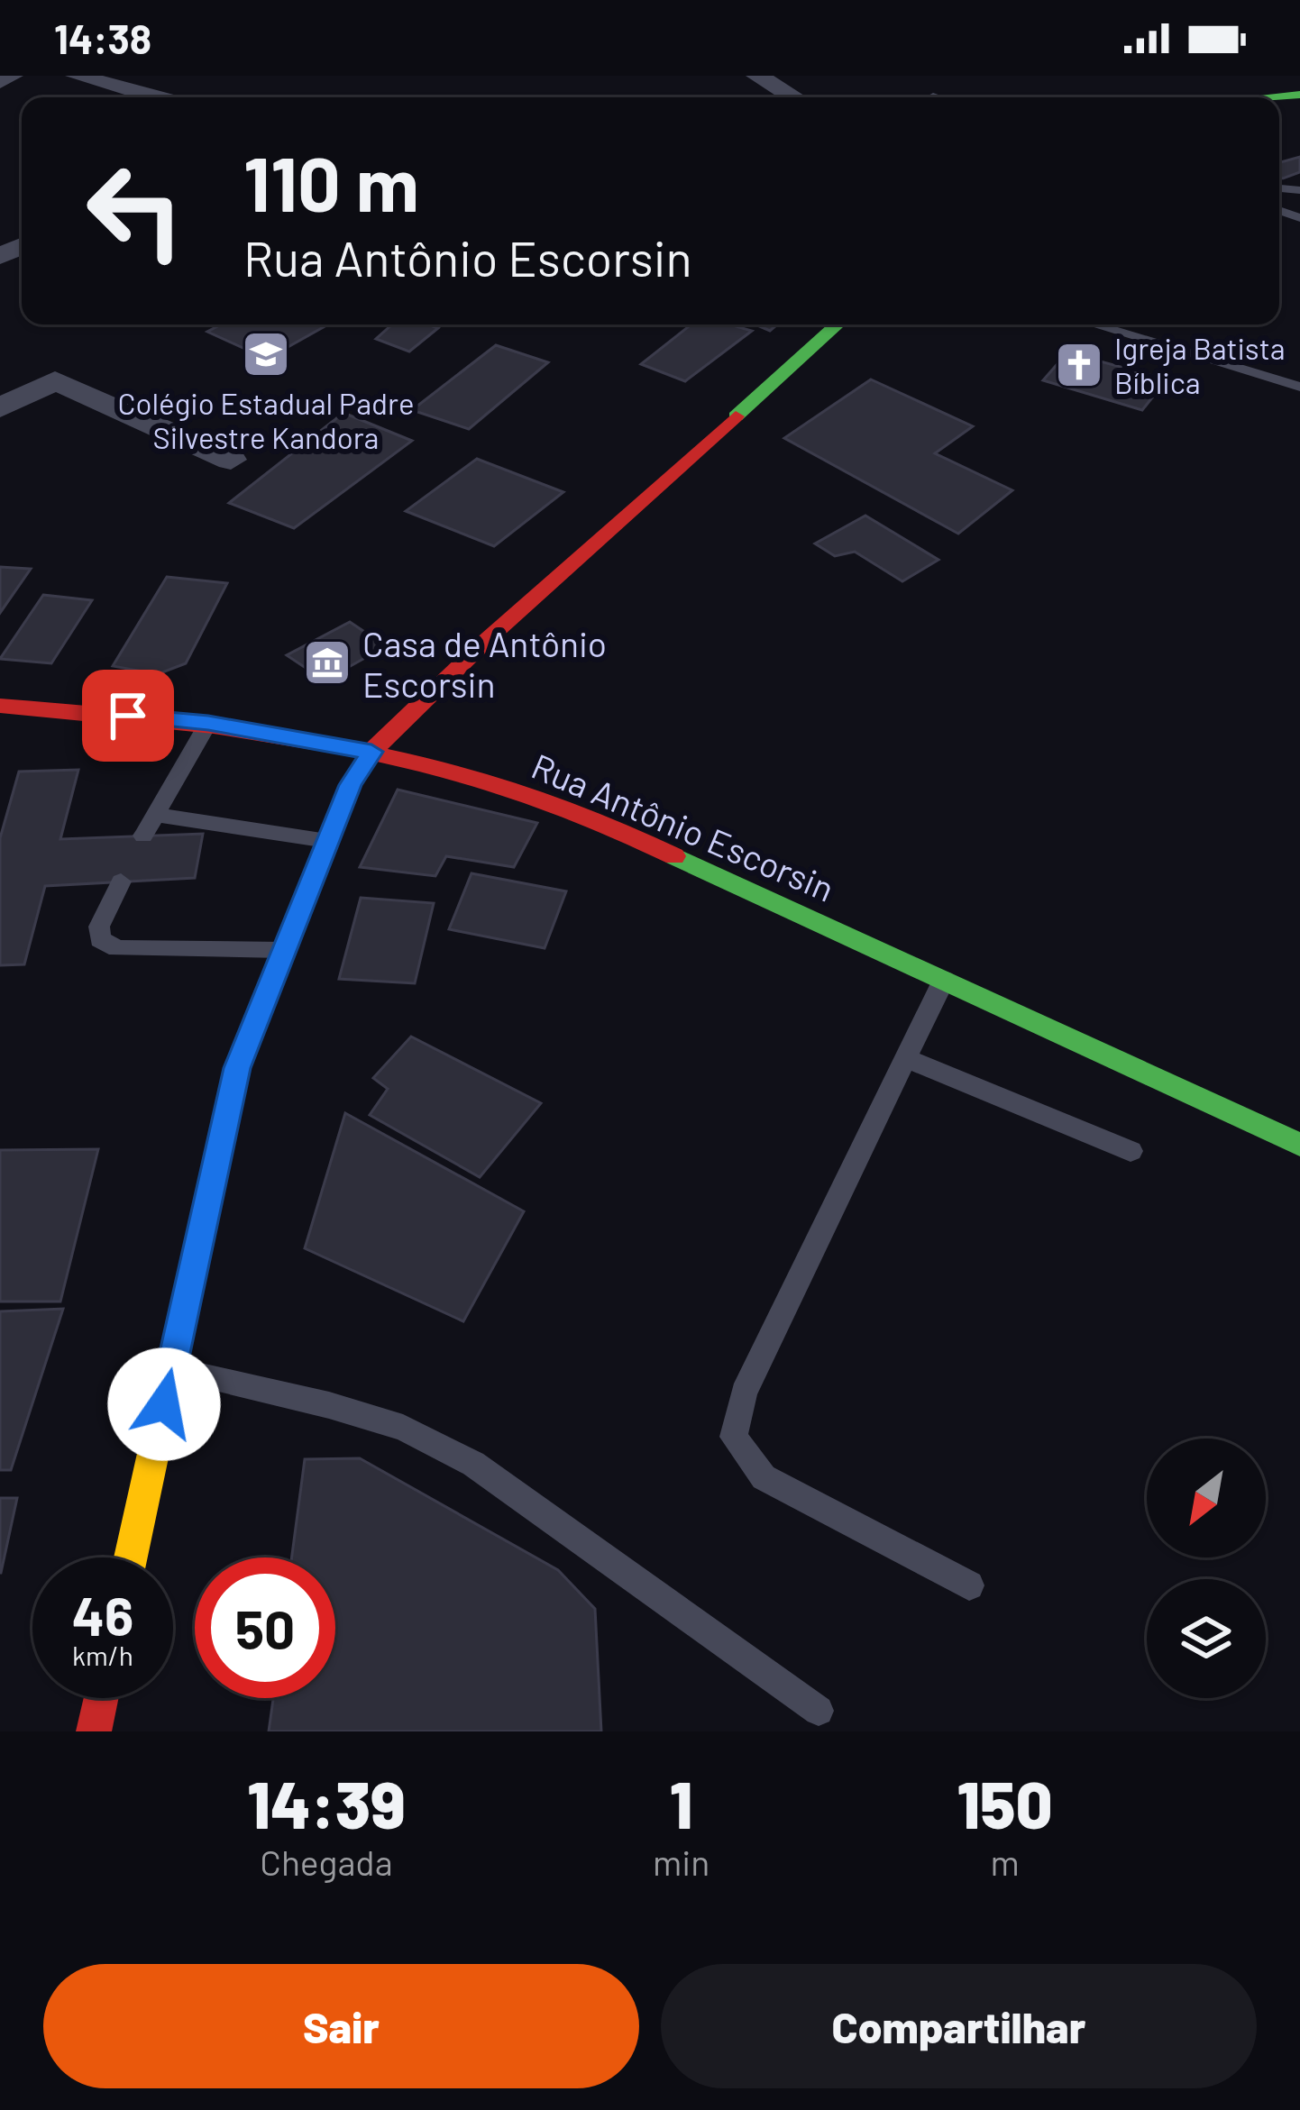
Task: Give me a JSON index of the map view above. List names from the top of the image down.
{
  "streets": {
    "main road": ["Rua Antônio Escorsin"]
  },
  "places": {
    "school or university": ["Colégio Estadual Padre Silvestre Kandora"],
    "church": ["Igreja Batista Bíblica"],
    "museum": ["Casa de Antônio Escorsin"]
  },
  "north": "bottom left",
  "page": {
    "status": "14:38",
    "turn": ["110 m", "Rua Antônio Escorsin"],
    "speed": "46 km/h",
    "limit": "50",
    "eta": [
      "14:39",
      "Chegada",
      "1",
      "min",
      "150",
      "m"
    ],
    "buttons": ["Sair", "Compartilhar"]
  }
}
